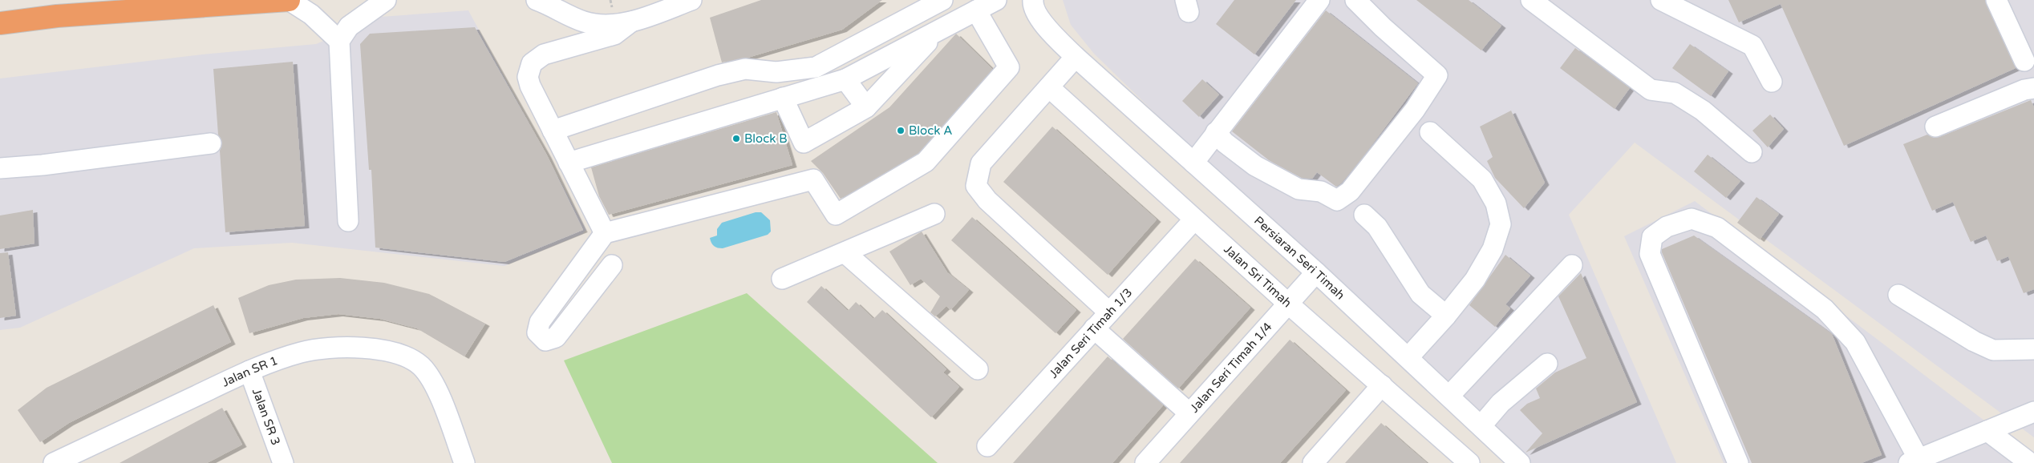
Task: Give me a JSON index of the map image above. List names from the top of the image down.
{
  "streets": {
    "street": [
      "Persiaran Seri Timah",
      "Jalan Sri Timah",
      "Jalan Seri Timah 1/3",
      "Jalan Seri Timah 1/4",
      "Jalan SR 1",
      "Jalan SR 3"
    ]
  },
  "crossings": [
    ["Persiaran Seri Timah", "Jalan Seri Timah 1/4"],
    ["Jalan Sri Timah", "Jalan Seri Timah 1/3"],
    ["Jalan Sri Timah", "Jalan Seri Timah 1/4"],
    ["Jalan SR 1", "Jalan SR 3"]
  ],
  "places": ["Block A", "Block B"]
}
